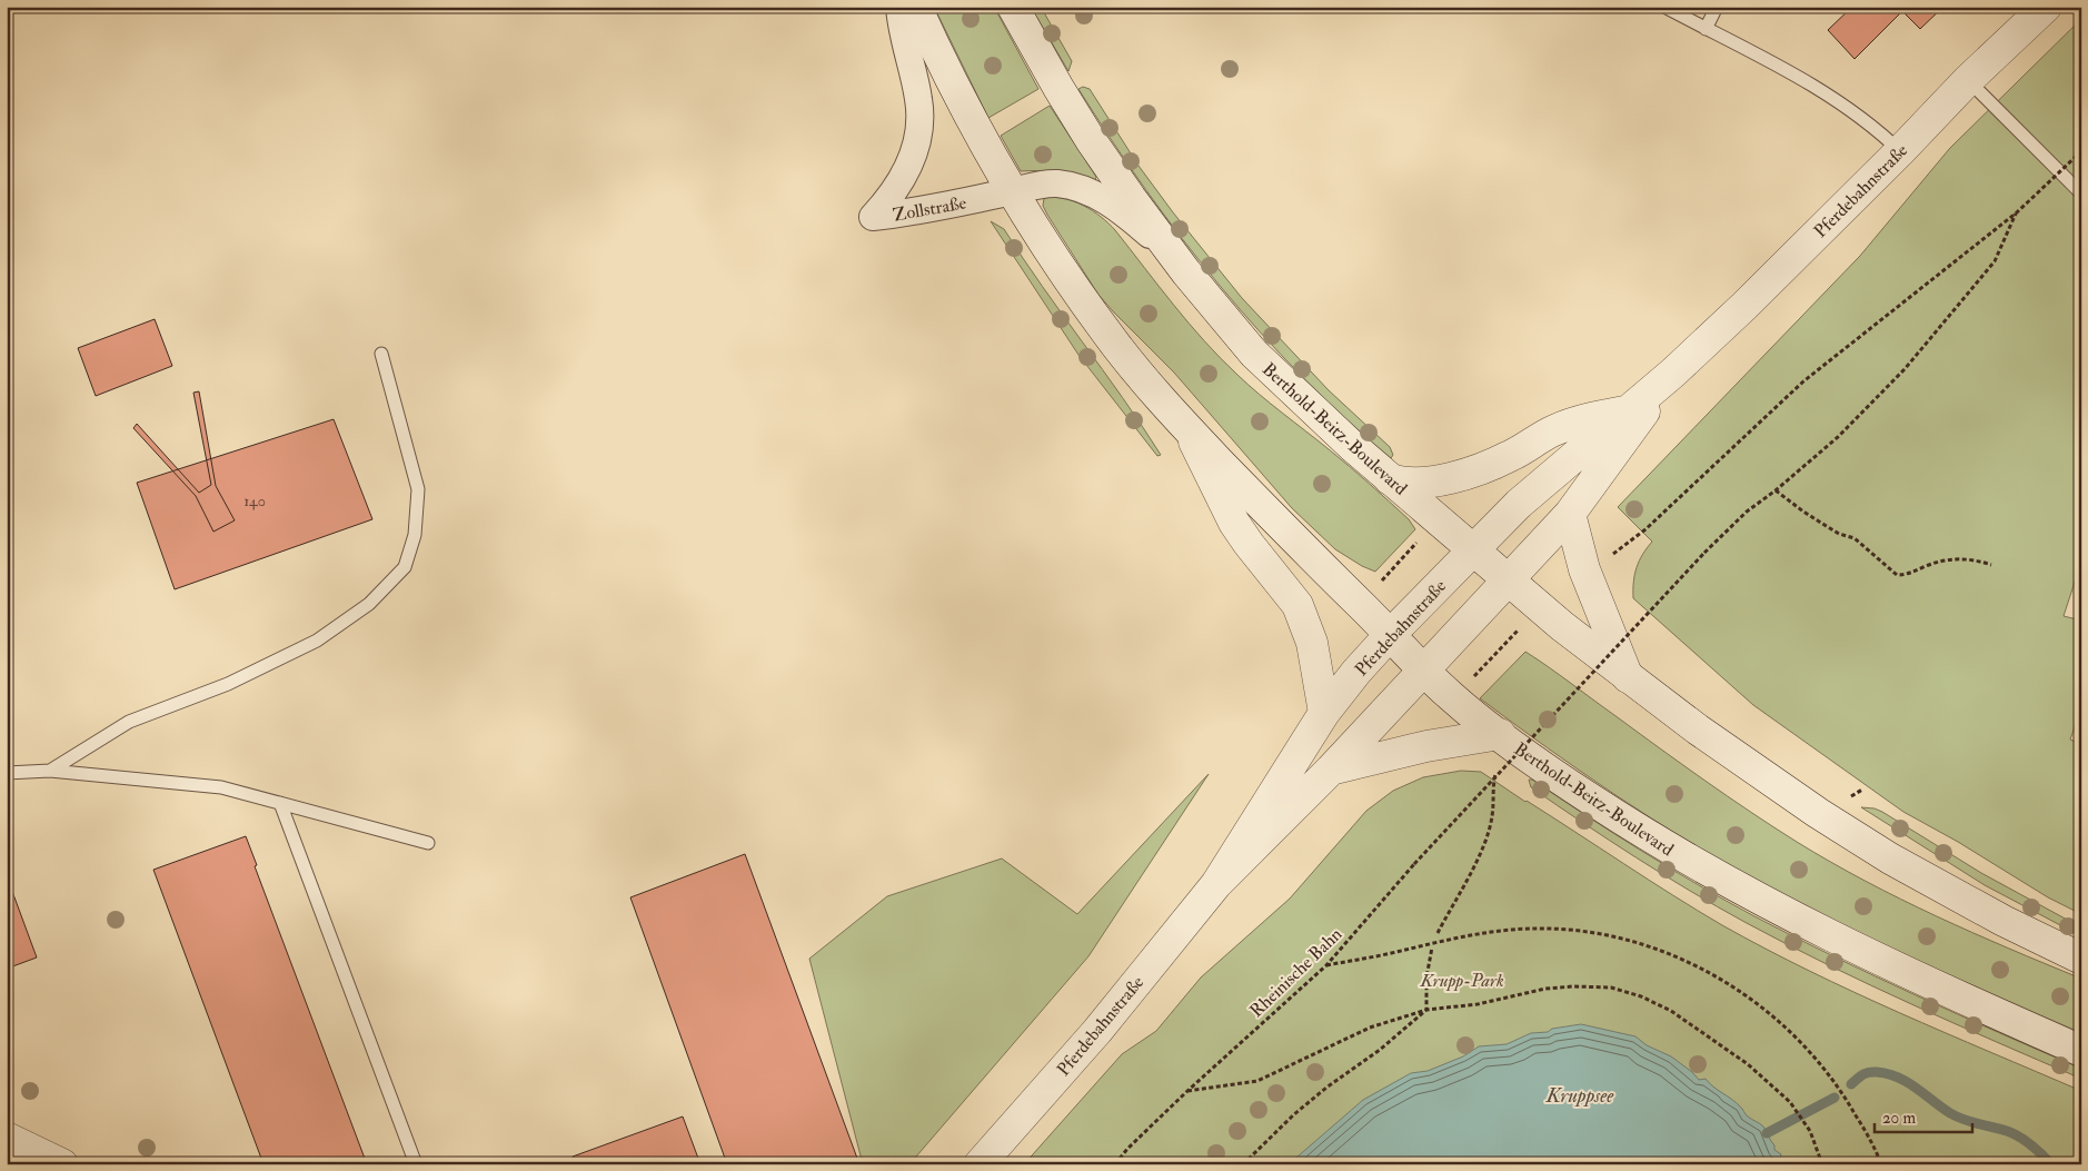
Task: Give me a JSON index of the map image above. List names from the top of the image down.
{
  "streets": {
    "street": ["Pferdebahnstraße", "Zollstraße", "Berthold-Beitz-Boulevard"],
    "path": ["Rheinische Bahn"]
  },
  "crossings": [
    ["Pferdebahnstraße", "Berthold-Beitz-Boulevard"],
    ["Zollstraße", "Berthold-Beitz-Boulevard"]
  ],
  "water": ["Kruppsee"],
  "parks": ["Krupp-Park"],
  "house_numbers": ["140"],
  "scale_bar": "20 m"
}
